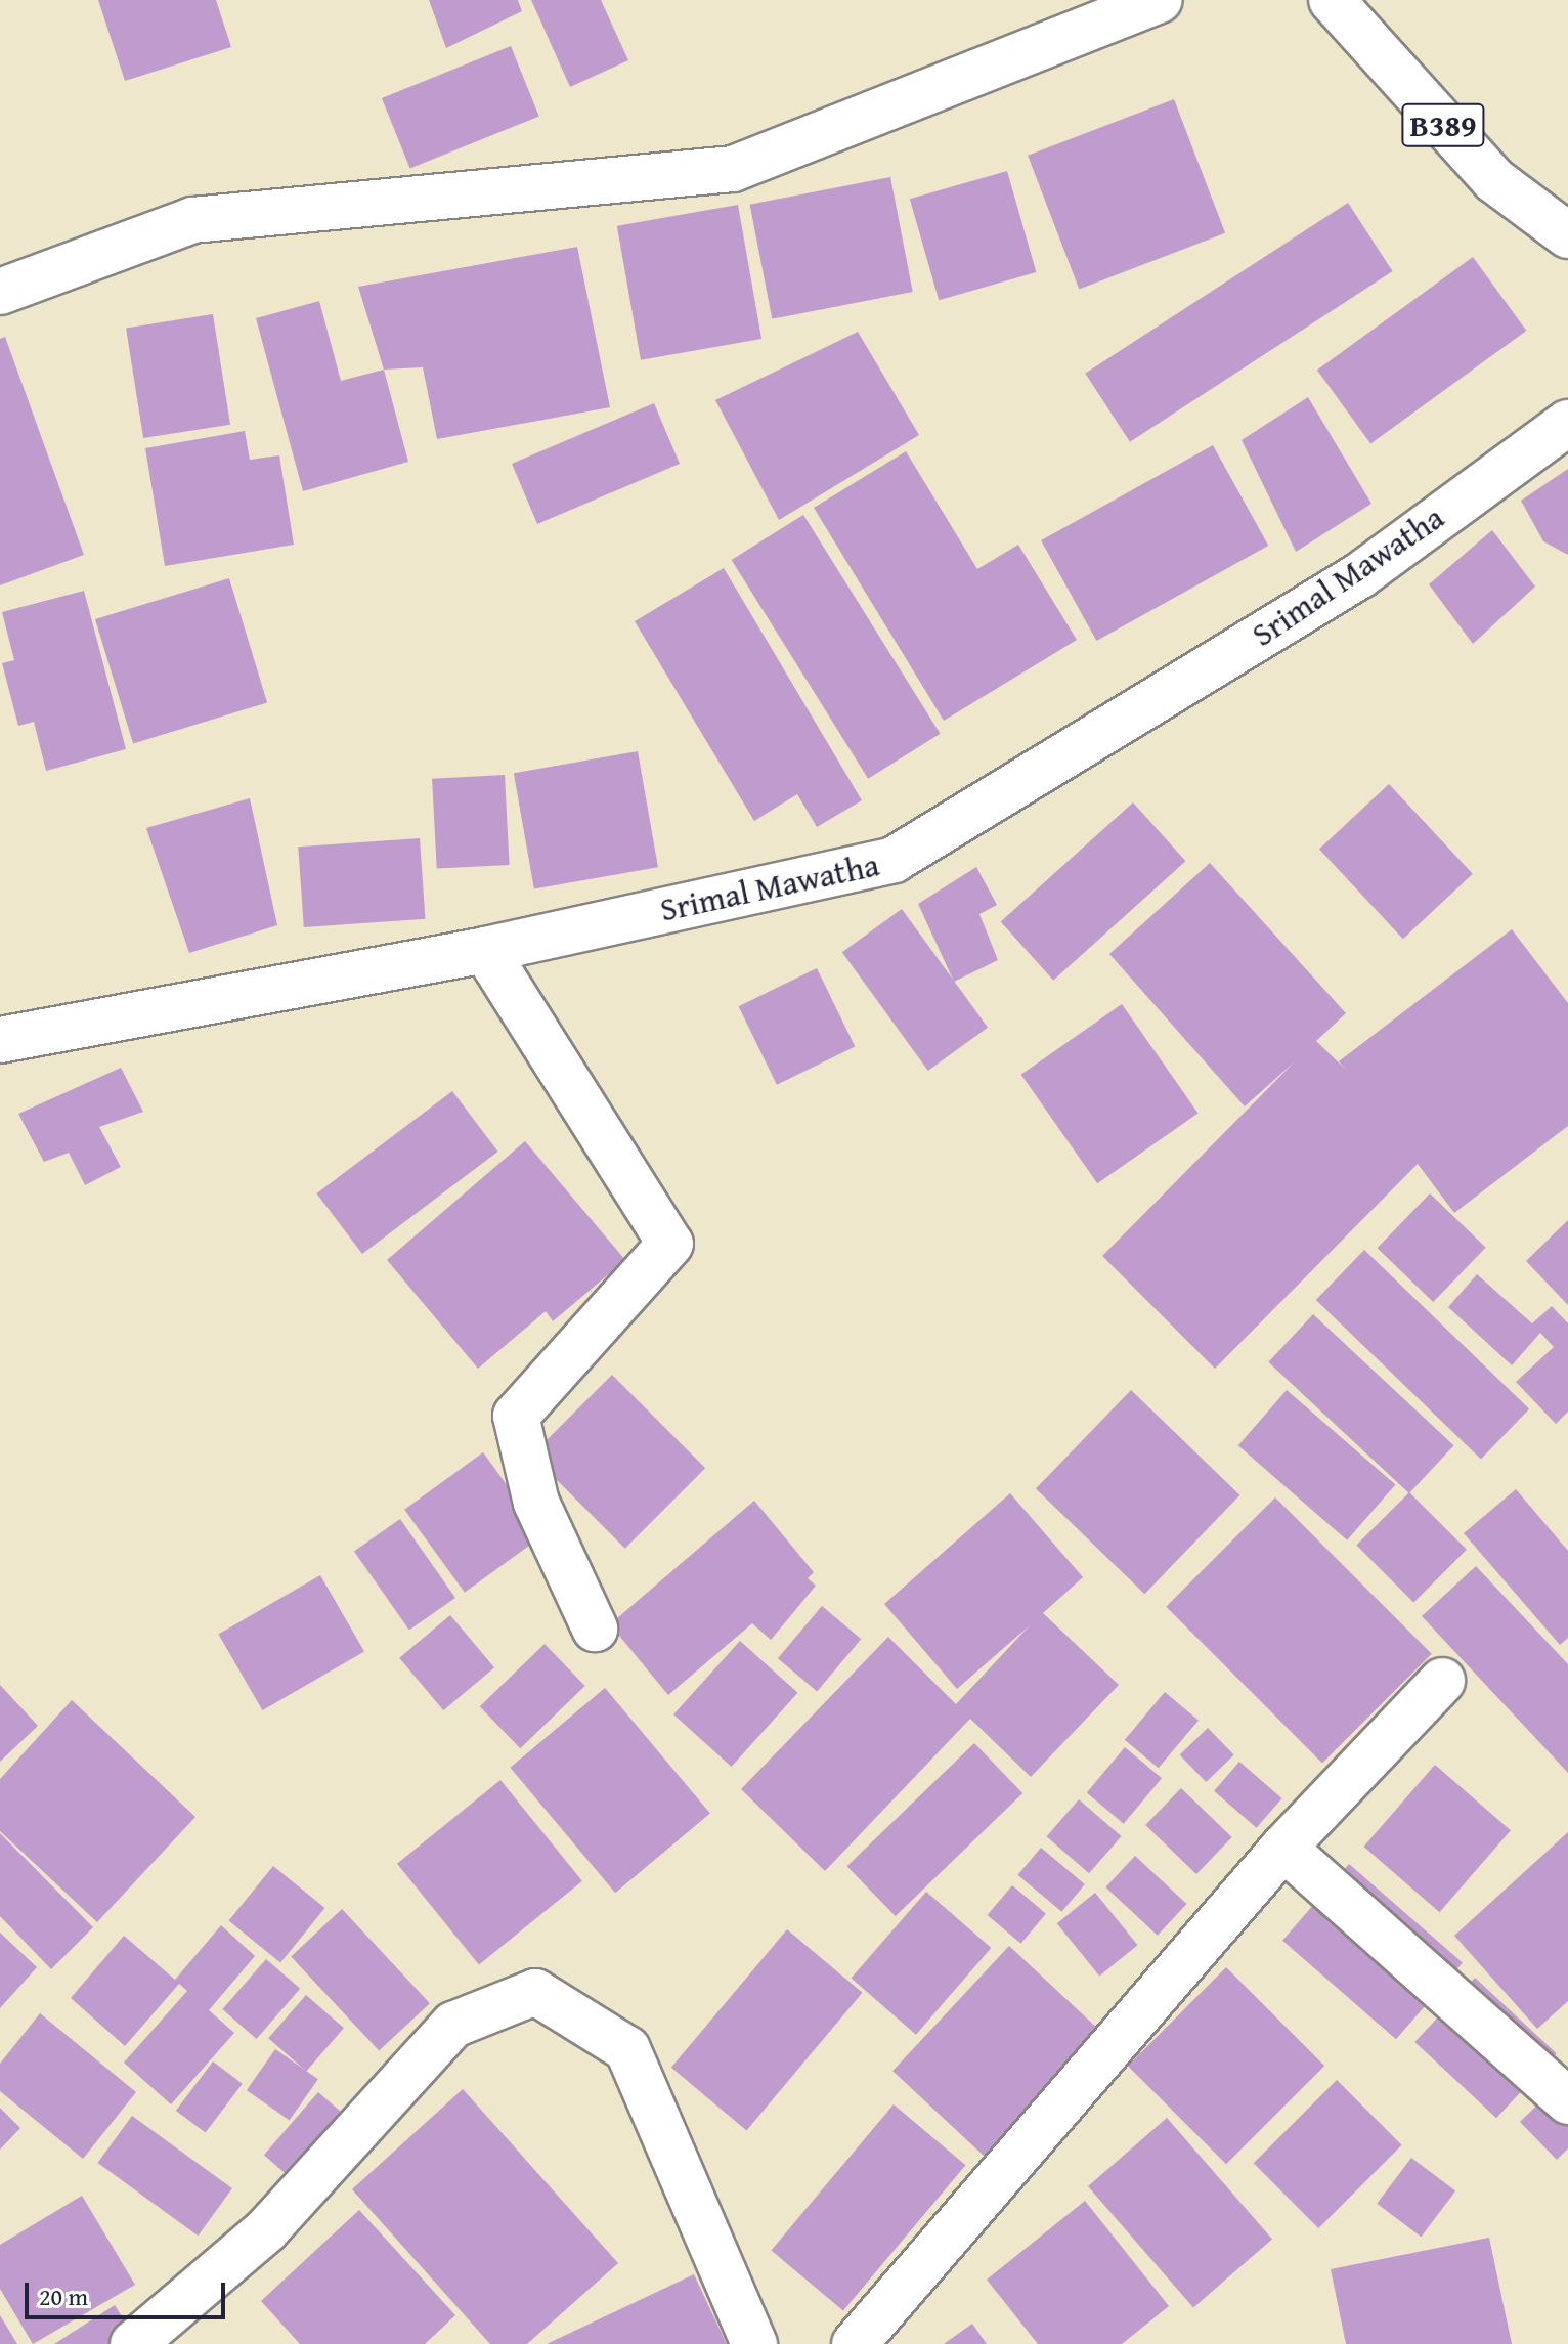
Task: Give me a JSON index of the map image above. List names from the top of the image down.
{
  "streets": {
    "street": ["B389", "Srimal Mawatha"]
  },
  "scale_bar": "20 m"
}
